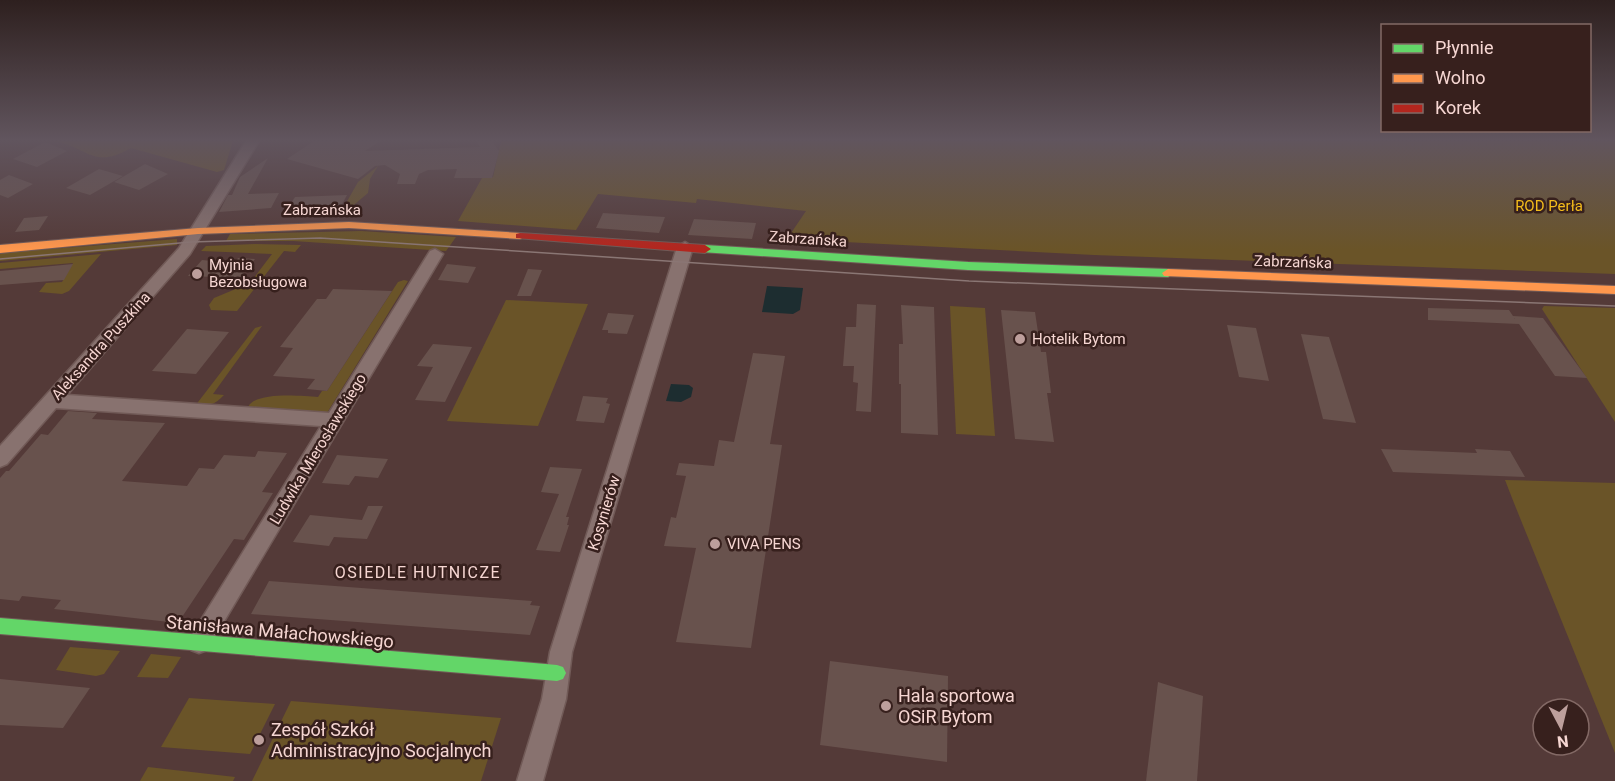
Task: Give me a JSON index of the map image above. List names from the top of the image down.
{
  "streets": {
    "street": [
      "Zabrzańska",
      "Aleksandra Puszkina",
      "Ludwika Mierosławskiego",
      "Kosynierów",
      "Stanisława Małachowskiego"
    ]
  },
  "crossings": [
    ["Zabrzańska", "Aleksandra Puszkina"],
    ["Zabrzańska", "Kosynierów"],
    ["Ludwika Mierosławskiego", "Stanisława Małachowskiego"],
    ["Kosynierów", "Stanisława Małachowskiego"]
  ],
  "districts": ["OSIEDLE HUTNICZE"],
  "parks": ["ROD Perła"],
  "places": [
    "Myjnia Bezobsługowa",
    "Hotelik Bytom",
    "VIVA PENS",
    "Hala sportowa OSiR Bytom",
    "Zespół Szkół Administracyjno Socjalnych"
  ],
  "legend": ["Płynnie", "Wolno", "Korek"],
  "north": "bottom"
}
